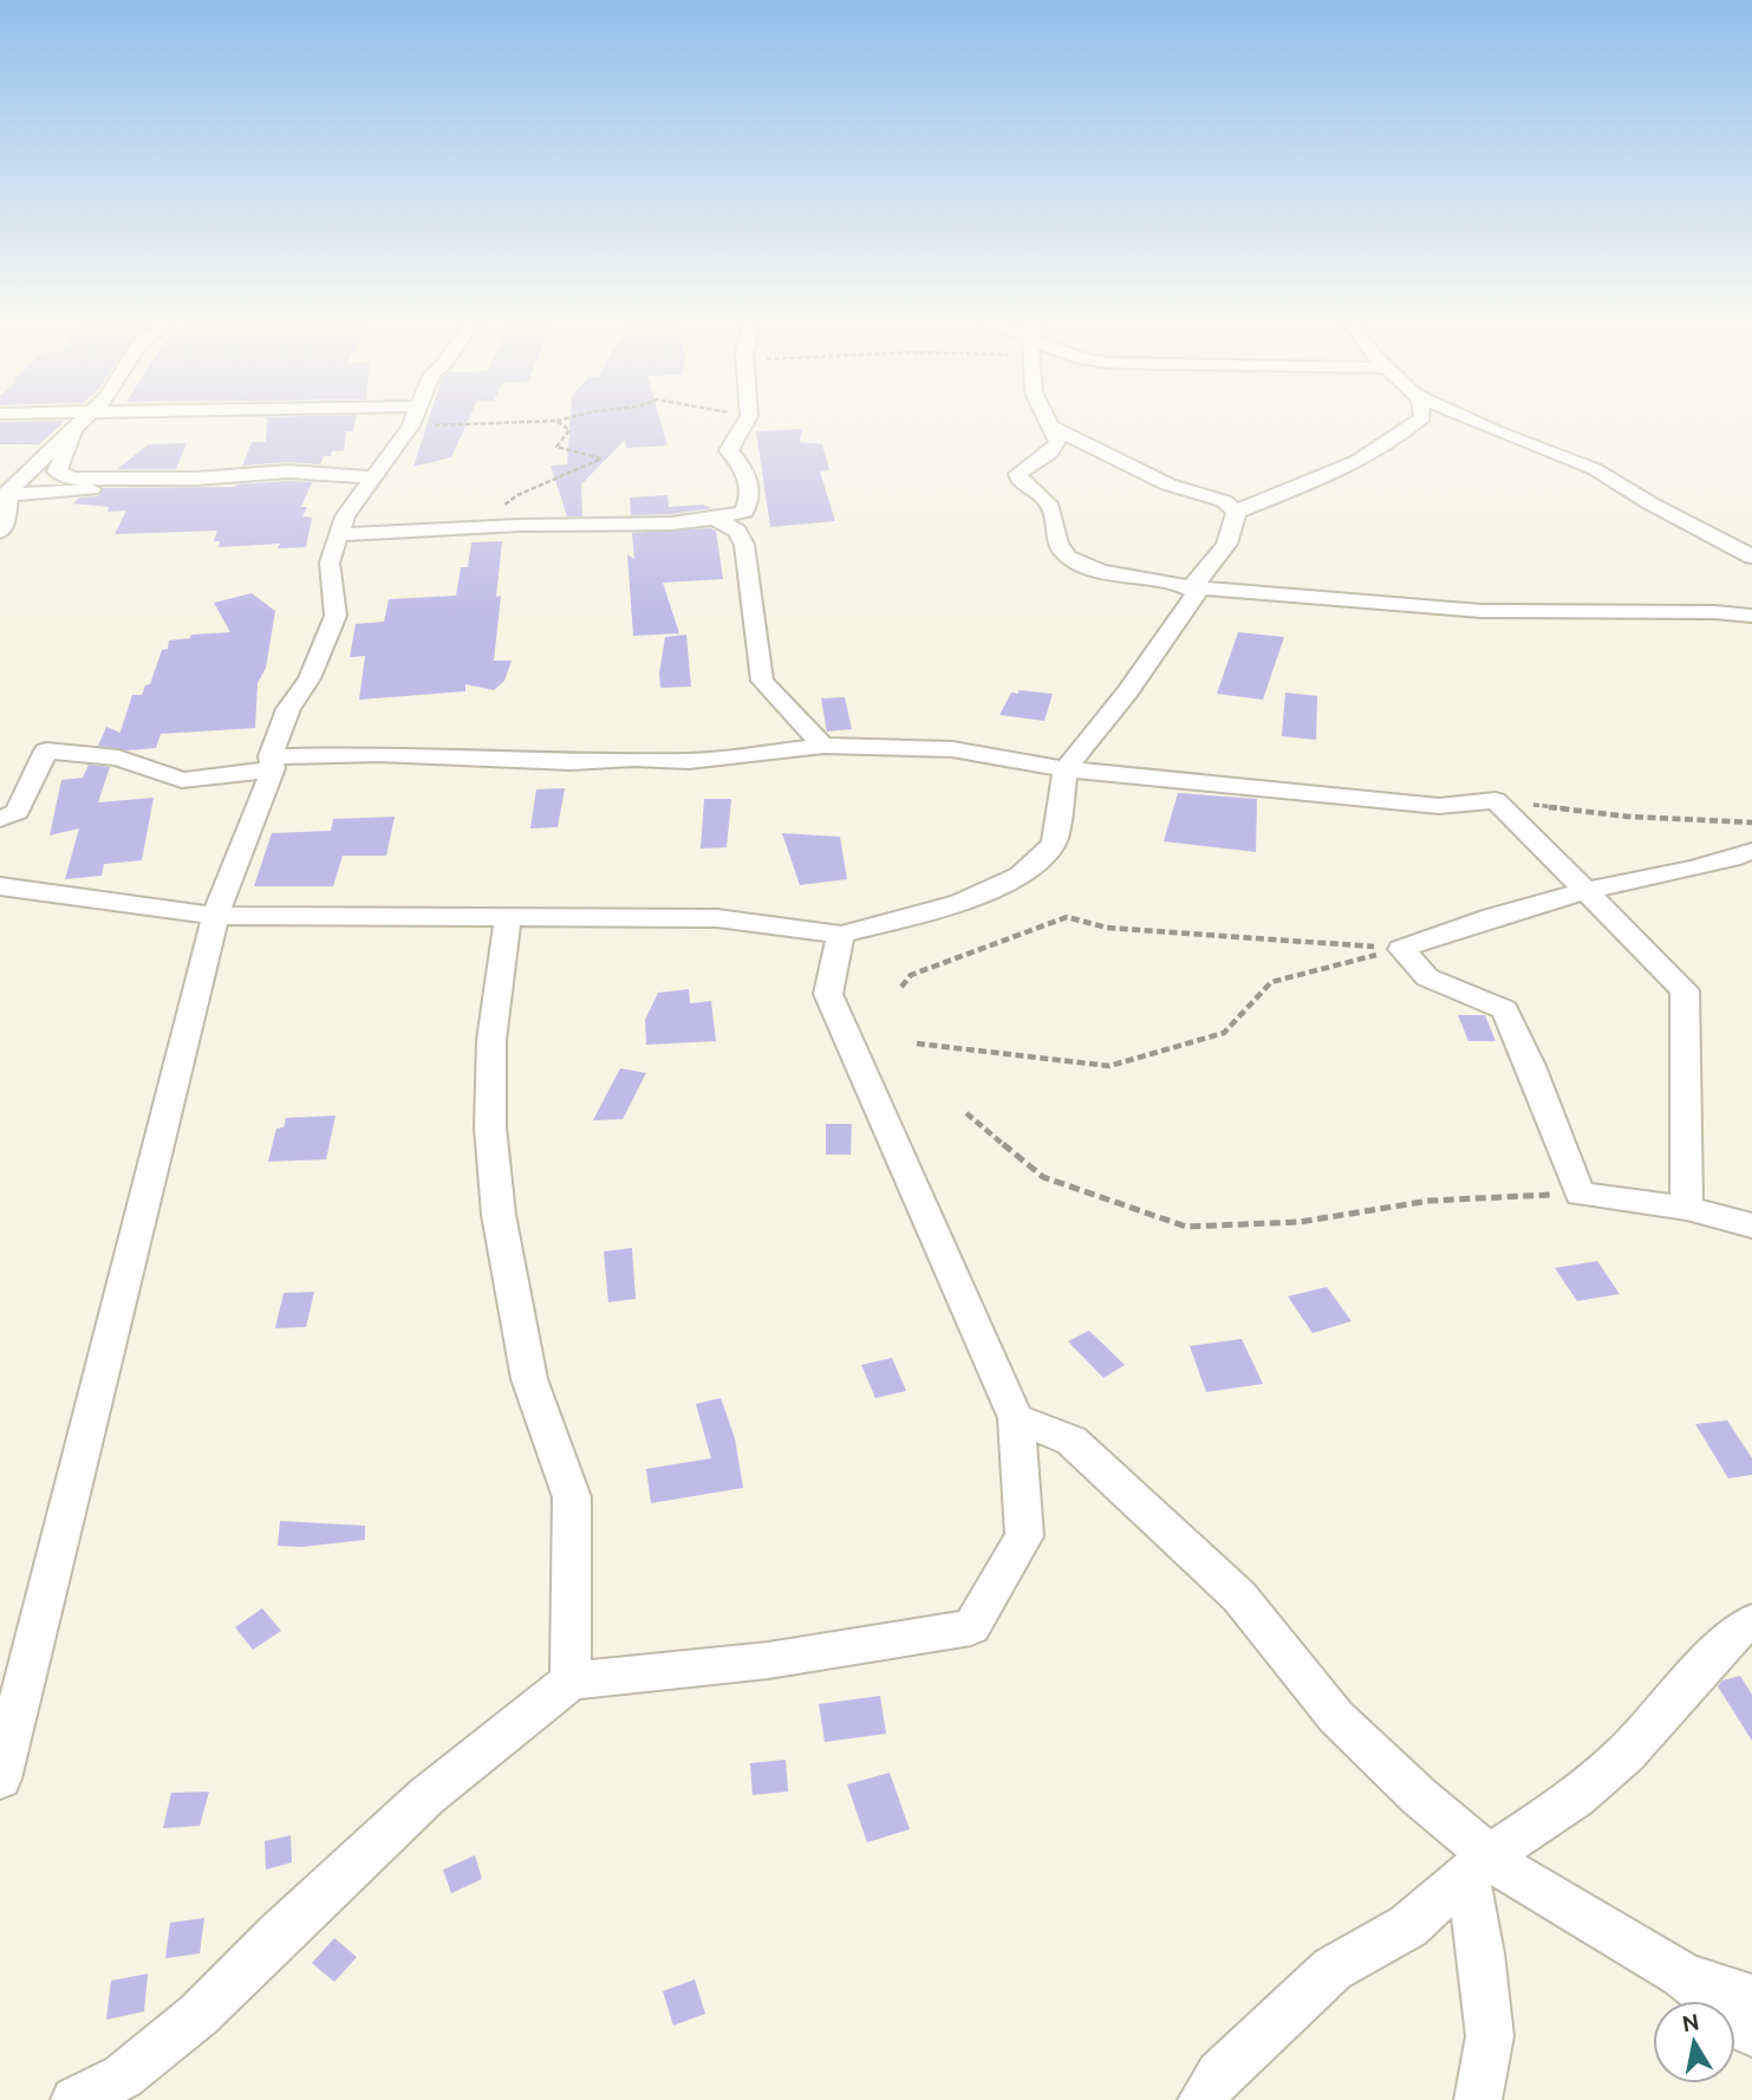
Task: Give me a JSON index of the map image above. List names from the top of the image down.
{
  "north": "top"
}
